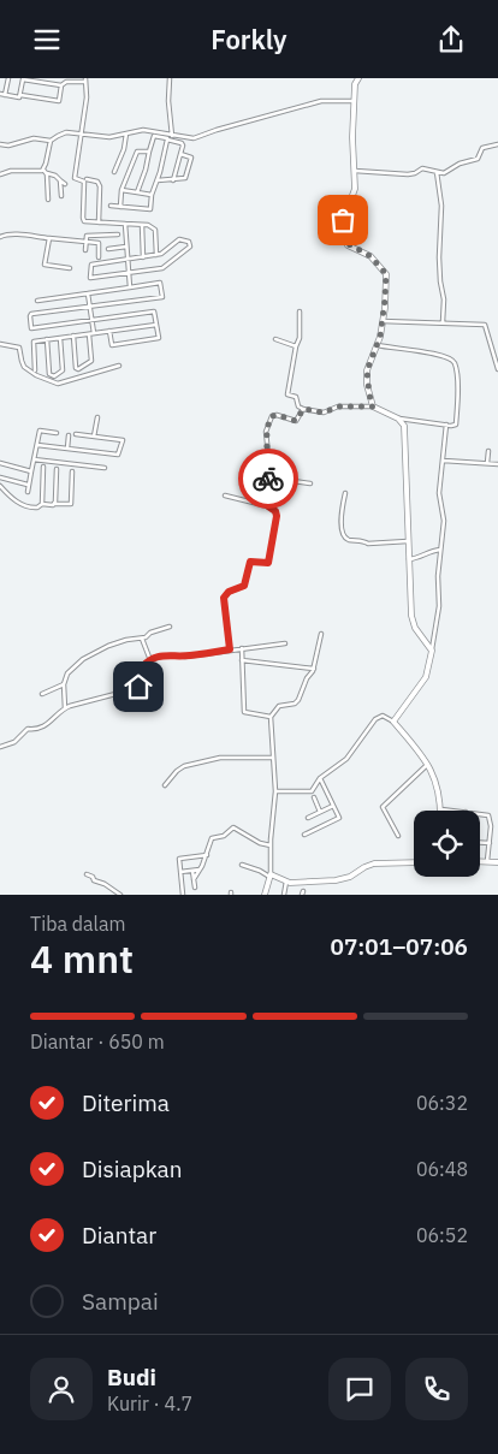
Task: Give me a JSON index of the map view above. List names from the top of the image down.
{
  "page": {
    "header": "Forkly",
    "heading": ["4 mnt", "Tiba dalam", "07:01–07:06"],
    "panel": ["Budi", "Kurir · 4.7"],
    "bar": "Diantar · 650 m",
    "list": [
      ["Diterima", "06:32"],
      ["Disiapkan", "06:48"],
      ["Diantar", "06:52"],
      "Sampai"
    ]
  }
}
